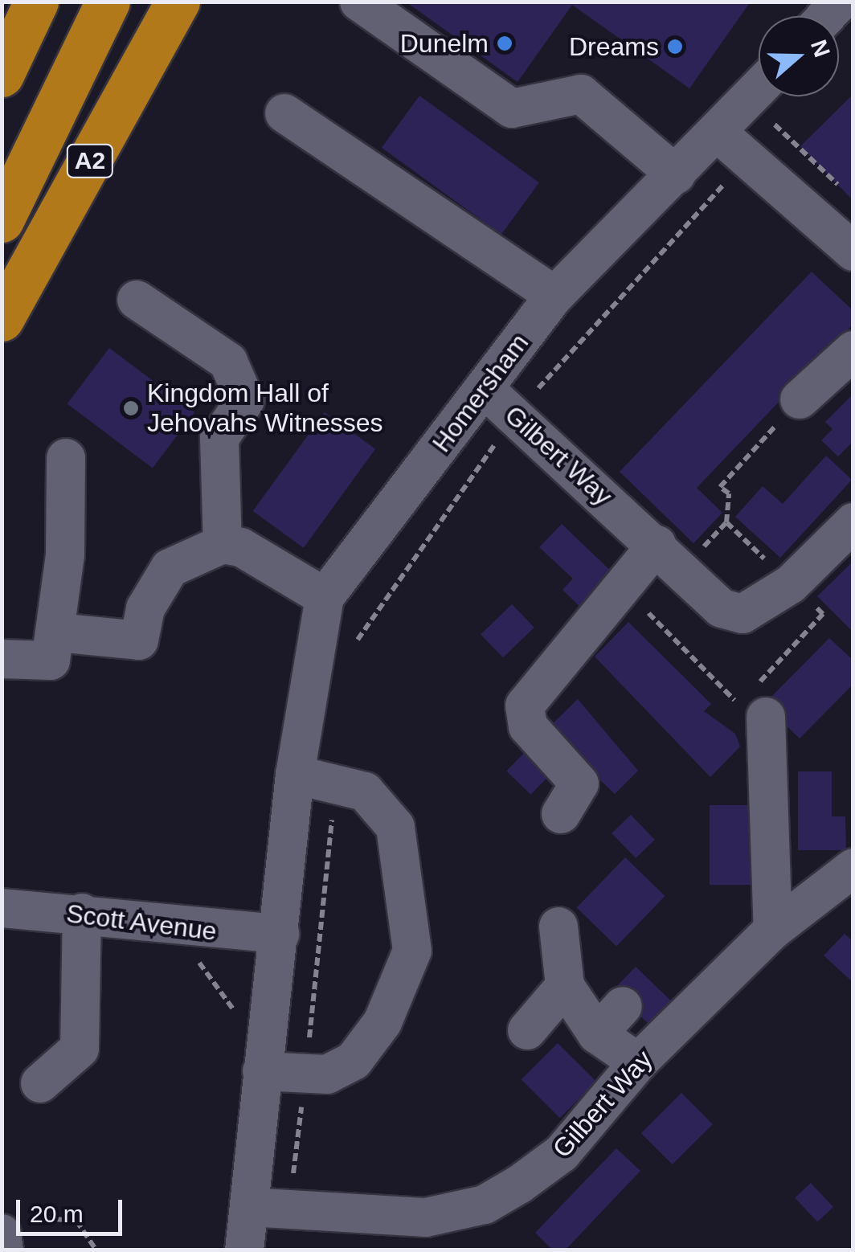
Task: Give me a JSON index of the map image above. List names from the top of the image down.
{
  "streets": {
    "highway": ["A2"],
    "street": ["Homersham", "Gilbert Way", "Scott Avenue"]
  },
  "crossings": [
    ["Homersham", "Gilbert Way"],
    ["Homersham", "Scott Avenue"]
  ],
  "places": ["Dunelm", "Dreams", "Kingdom Hall of Jehovahs Witnesses"],
  "scale_bar": "20 m",
  "north": "right"
}
